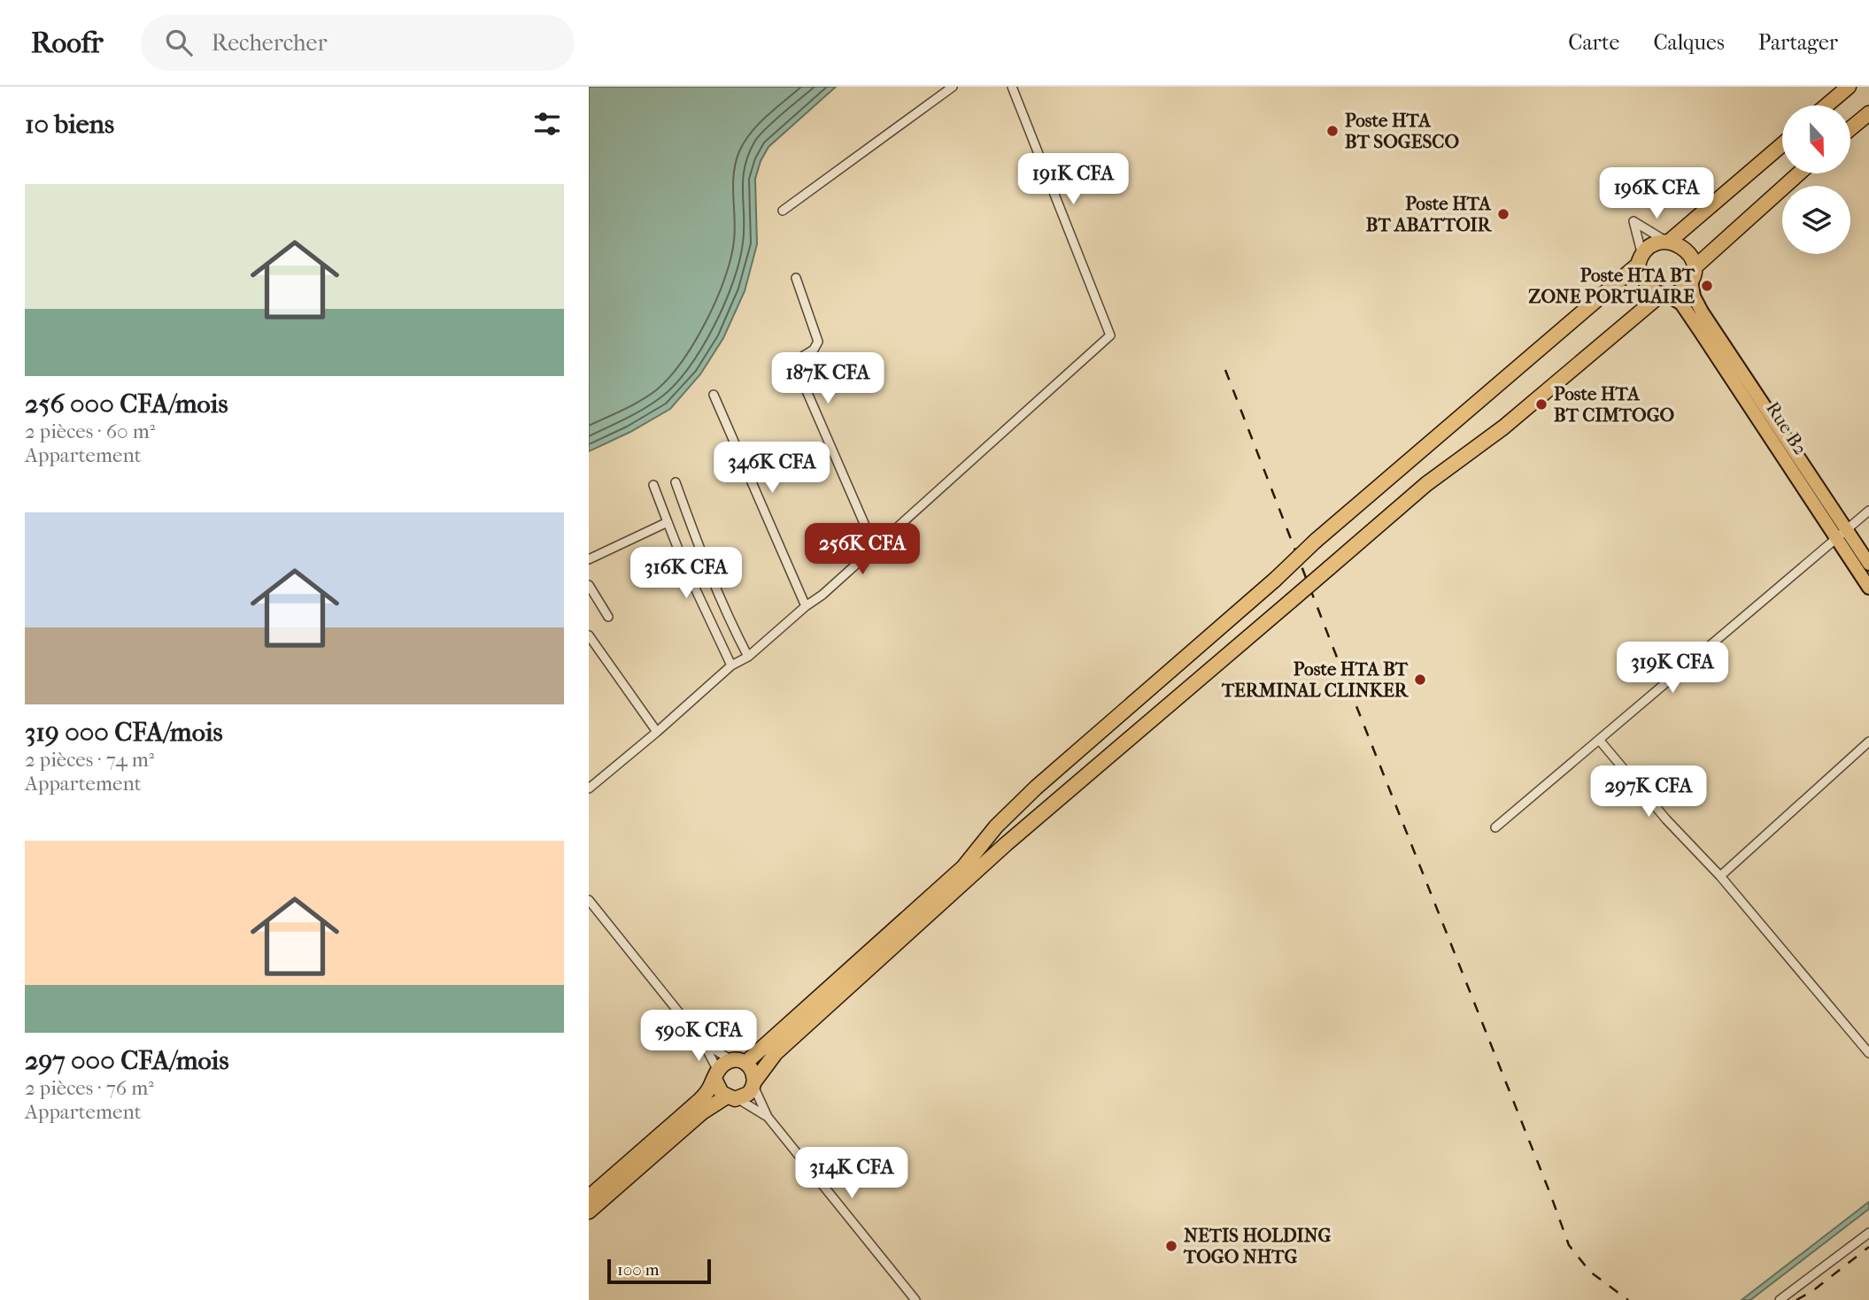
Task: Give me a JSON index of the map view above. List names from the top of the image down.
{
  "streets": {
    "main road": ["Rue B2"]
  },
  "places": [
    "Poste HTA BT SOGESCO",
    "Poste HTA BT ABATTOIR",
    "Poste HTA BT ZONE PORTUAIRE",
    "Poste HTA BT CIMTOGO",
    "Poste HTA BT TERMINAL CLINKER",
    "NETIS HOLDING TOGO NHTG"
  ],
  "scale_bar": "100 m",
  "north": "bottom",
  "page": {
    "header": "Roofr",
    "search": "Rechercher",
    "nav": ["Carte", "Calques", "Partager"],
    "heading": "10 biens",
    "price": [
      "191K CFA",
      "196K CFA",
      "187K CFA",
      "346K CFA",
      "256K CFA",
      "316K CFA",
      "319K CFA",
      "297K CFA",
      "590K CFA",
      "314K CFA"
    ],
    "list": [
      {
        "name": "256 000 CFA/mois",
        "note": "2 pièces · 60 m² · Appartement"
      },
      {
        "name": "319 000 CFA/mois",
        "note": "2 pièces · 74 m² · Appartement"
      },
      {
        "name": "297 000 CFA/mois",
        "note": "2 pièces · 76 m² · Appartement"
      }
    ],
    "scale": "100 m"
  }
}
